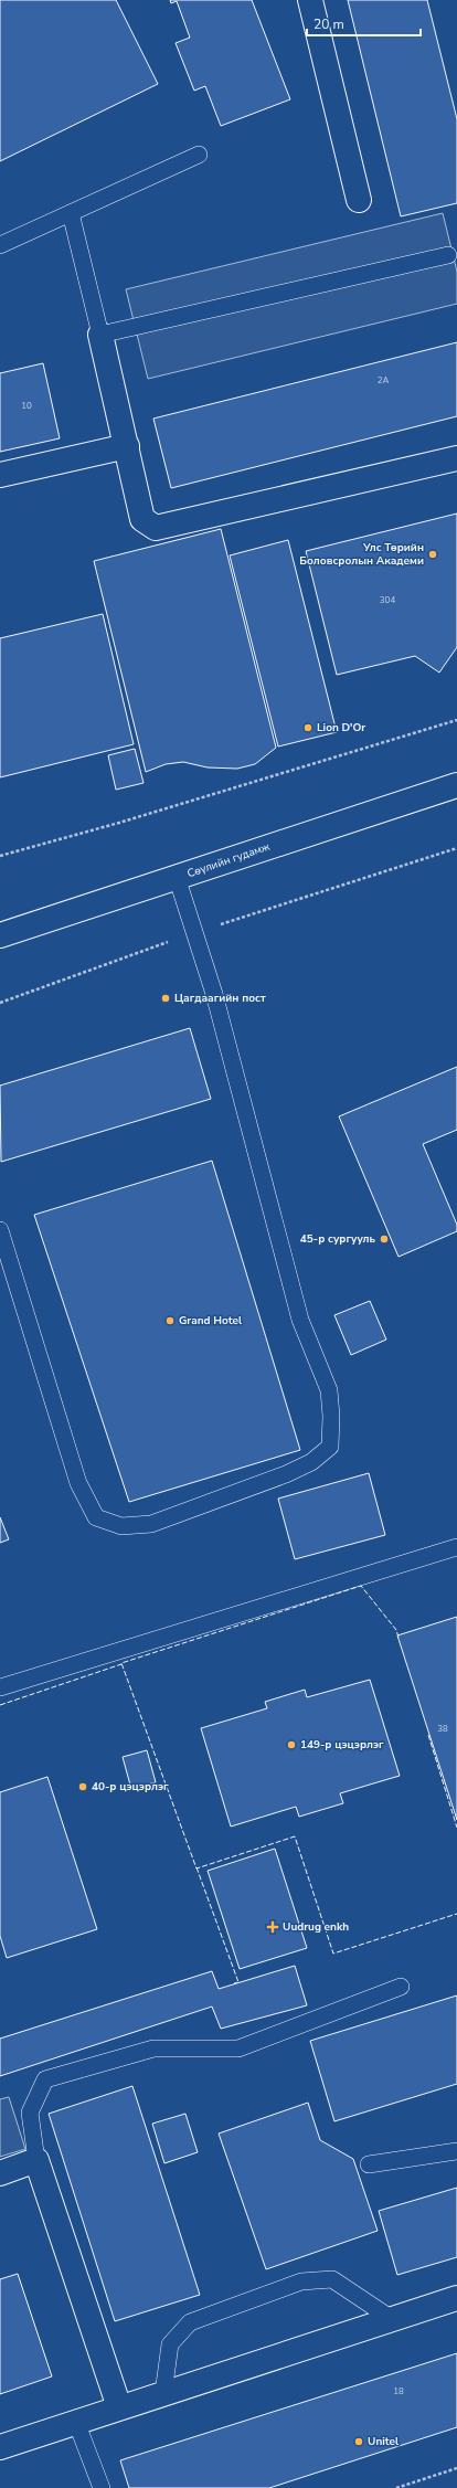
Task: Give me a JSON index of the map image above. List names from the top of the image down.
{
  "streets": {
    "street": ["Сөүлийн гудамж"]
  },
  "places": {
    "other": [
      "Улс Төрийн Боловсролын Академи",
      "Lion D'Or",
      "Цагдаагийн пост",
      "45-р сургууль",
      "Grand Hotel",
      "149-р цэцэрлэг",
      "40-р цэцэрлэг",
      "Unitel"
    ],
    "health": ["Uudrug enkh"]
  },
  "house_numbers": [
    "2А",
    "10",
    "304",
    "38",
    "18"
  ],
  "scale_bar": "20 m"
}
